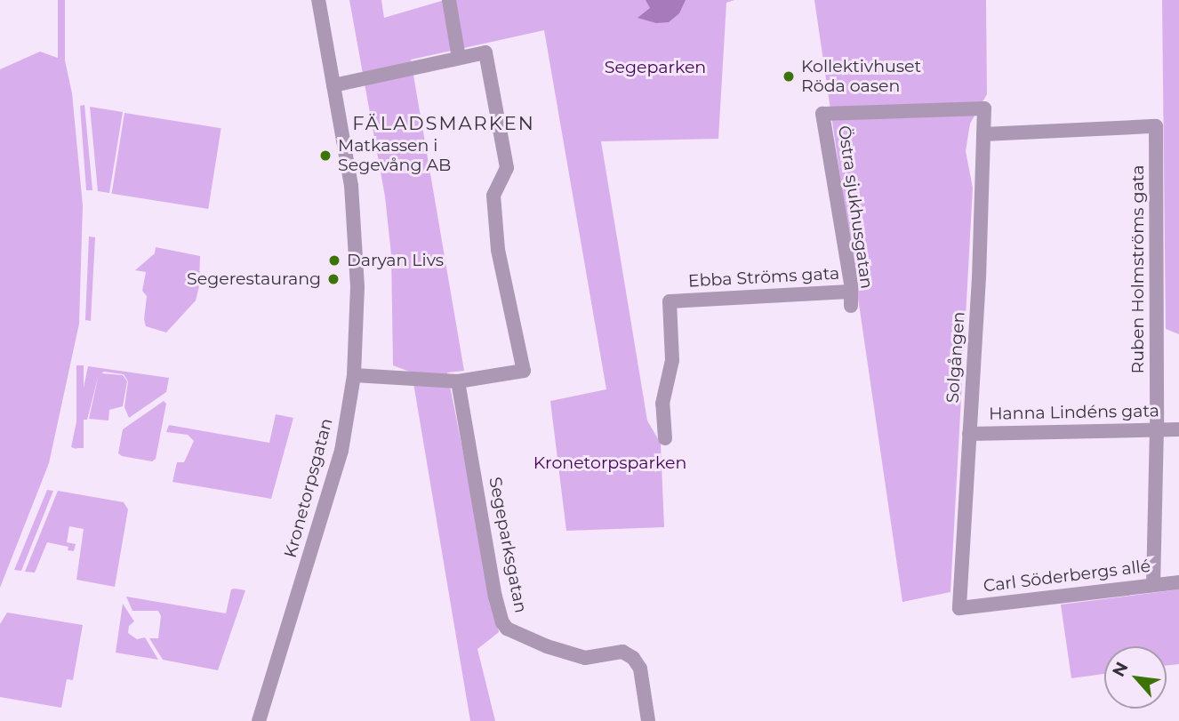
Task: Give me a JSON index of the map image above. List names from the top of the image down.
{
  "streets": {
    "street": [
      "Östra sjukhusgatan",
      "Ruben Holmströms gata",
      "Ebba Ströms gata",
      "Solgången",
      "Hanna Lindéns gata",
      "Kronetorpsgatan",
      "Segeparksgatan",
      "Carl Söderbergs allé"
    ]
  },
  "crossings": [
    ["Östra sjukhusgatan", "Ebba Ströms gata"],
    ["Östra sjukhusgatan", "Solgången"],
    ["Ruben Holmströms gata", "Solgången"],
    ["Ruben Holmströms gata", "Hanna Lindéns gata"],
    ["Ruben Holmströms gata", "Carl Söderbergs allé"],
    ["Solgången", "Hanna Lindéns gata"],
    ["Solgången", "Carl Söderbergs allé"]
  ],
  "districts": ["FÄLADSMARKEN"],
  "parks": ["Segeparken", "Kronetorpsparken"],
  "places": [
    "Kollektivhuset Röda oasen",
    "Matkassen i Segevång AB",
    "Daryan Livs",
    "Segerestaurang"
  ],
  "north": "top left"
}
